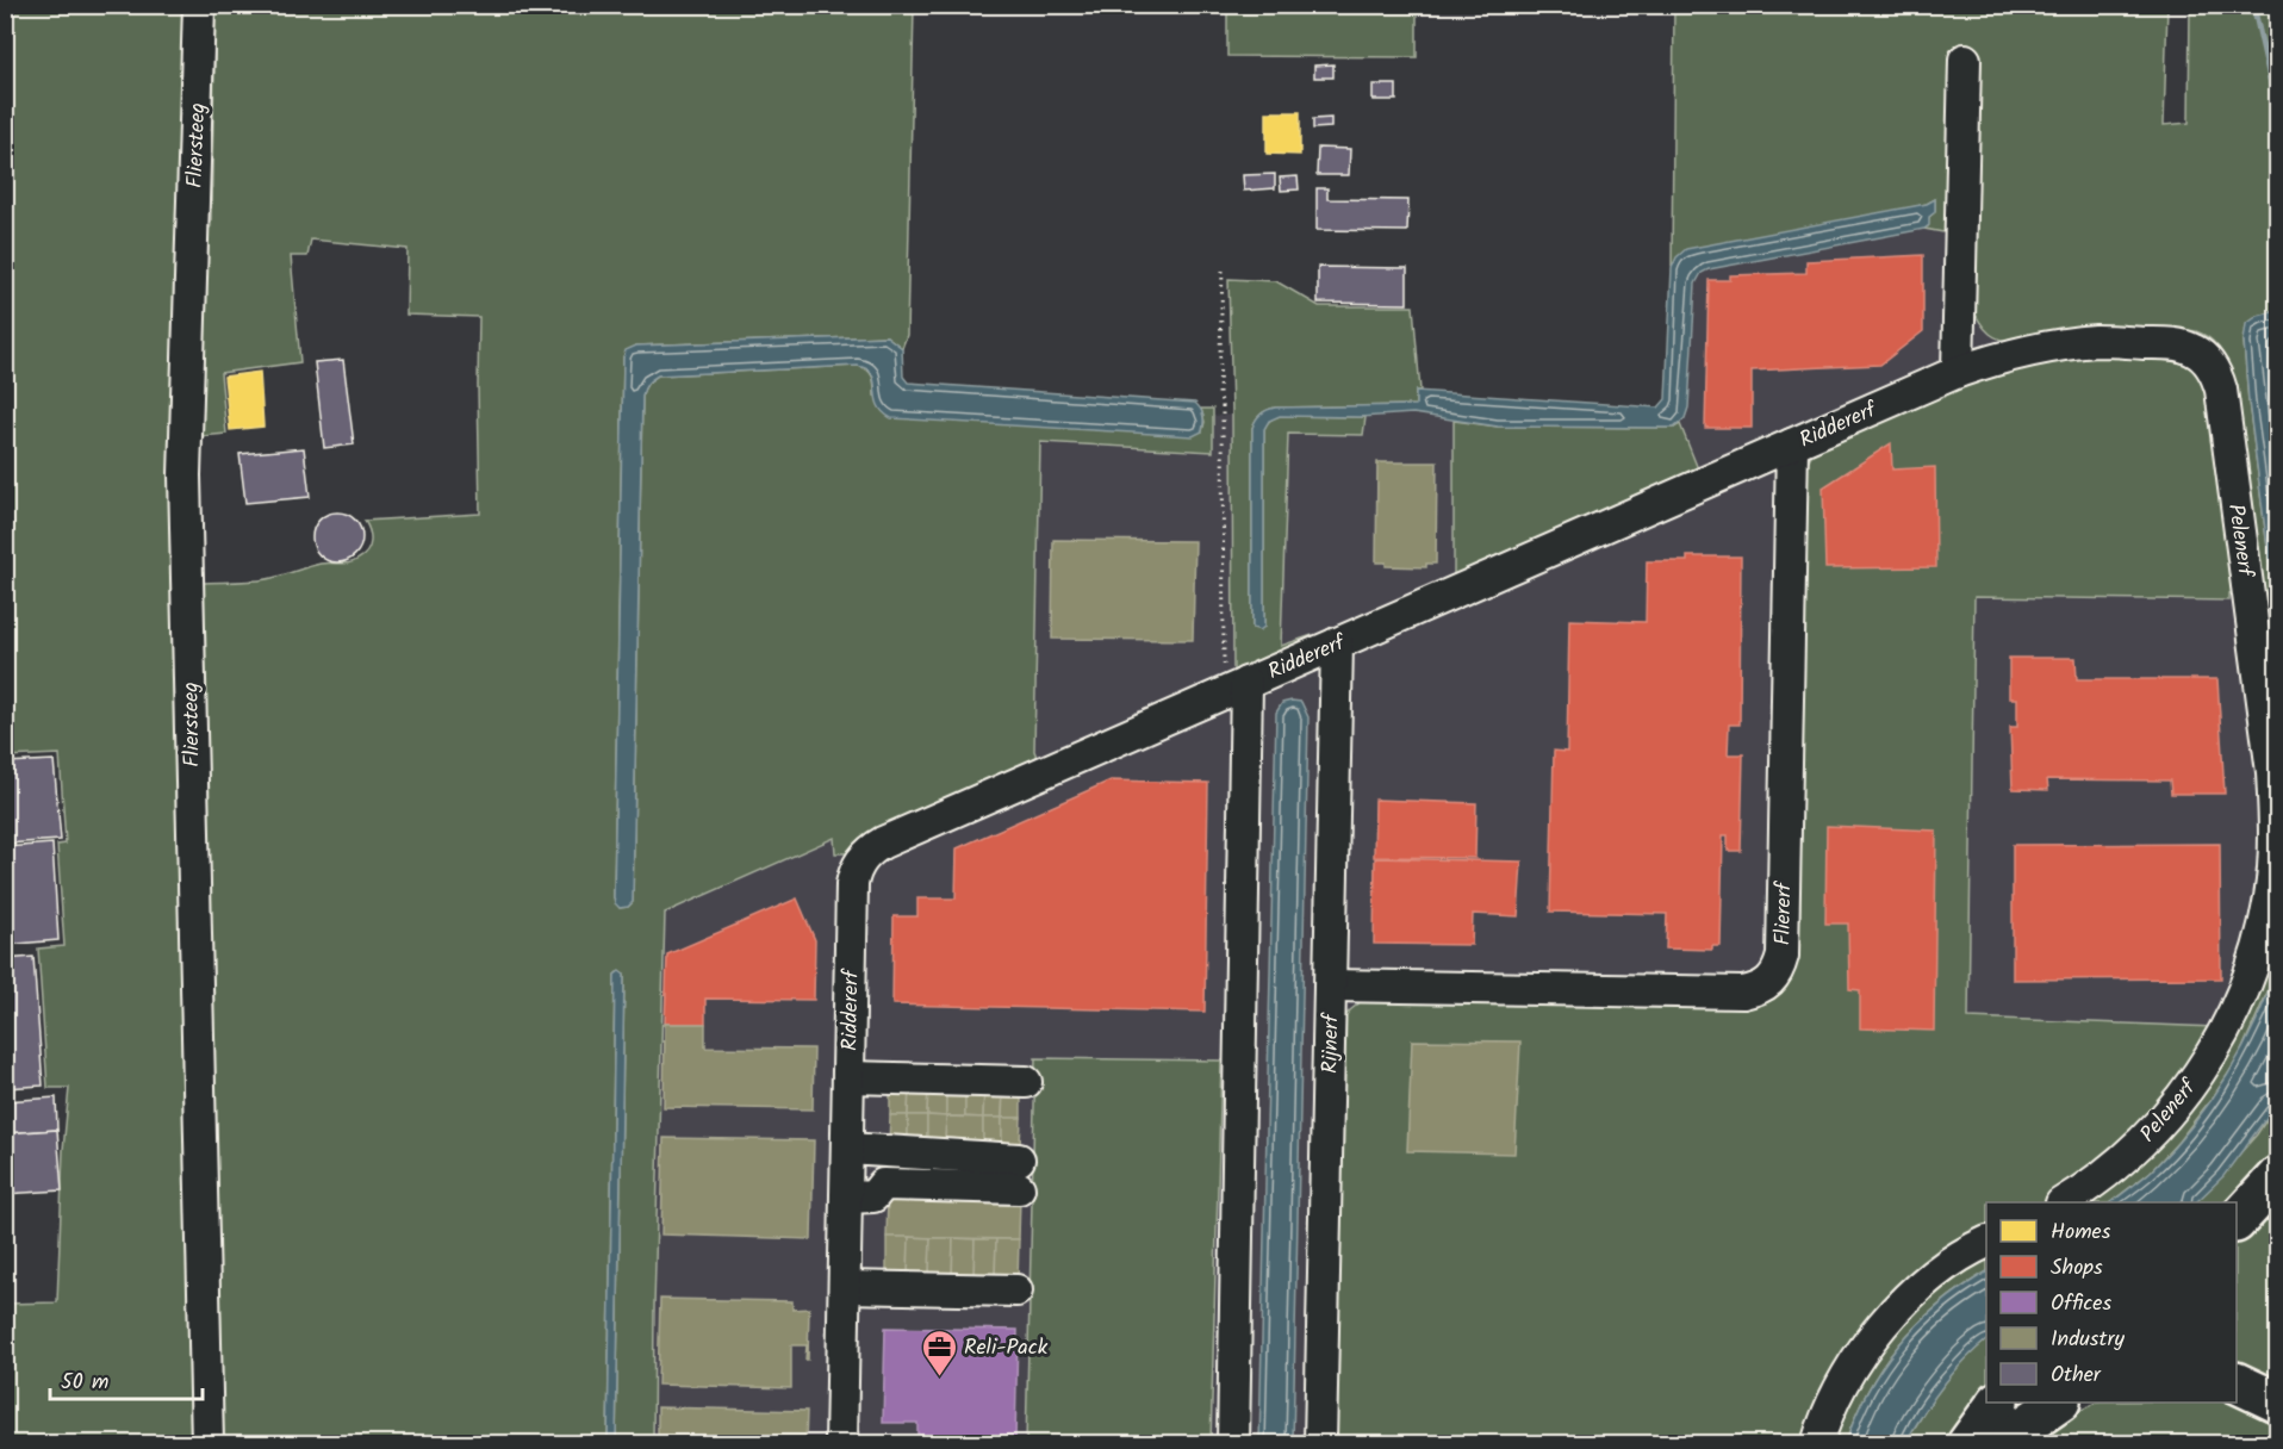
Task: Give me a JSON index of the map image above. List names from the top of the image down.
{
  "streets": {
    "street": [
      "Fliersteeg",
      "Riddererf",
      "Pelenerf",
      "Fliererf",
      "Rijnerf"
    ]
  },
  "crossings": [
    ["Riddererf", "Pelenerf"],
    ["Riddererf", "Fliererf"],
    ["Riddererf", "Rijnerf"],
    ["Fliererf", "Rijnerf"]
  ],
  "places": {
    "office": ["Reli-Pack"]
  },
  "legend": [
    "Homes",
    "Shops",
    "Offices",
    "Industry",
    "Other"
  ],
  "scale_bar": "50 m"
}
